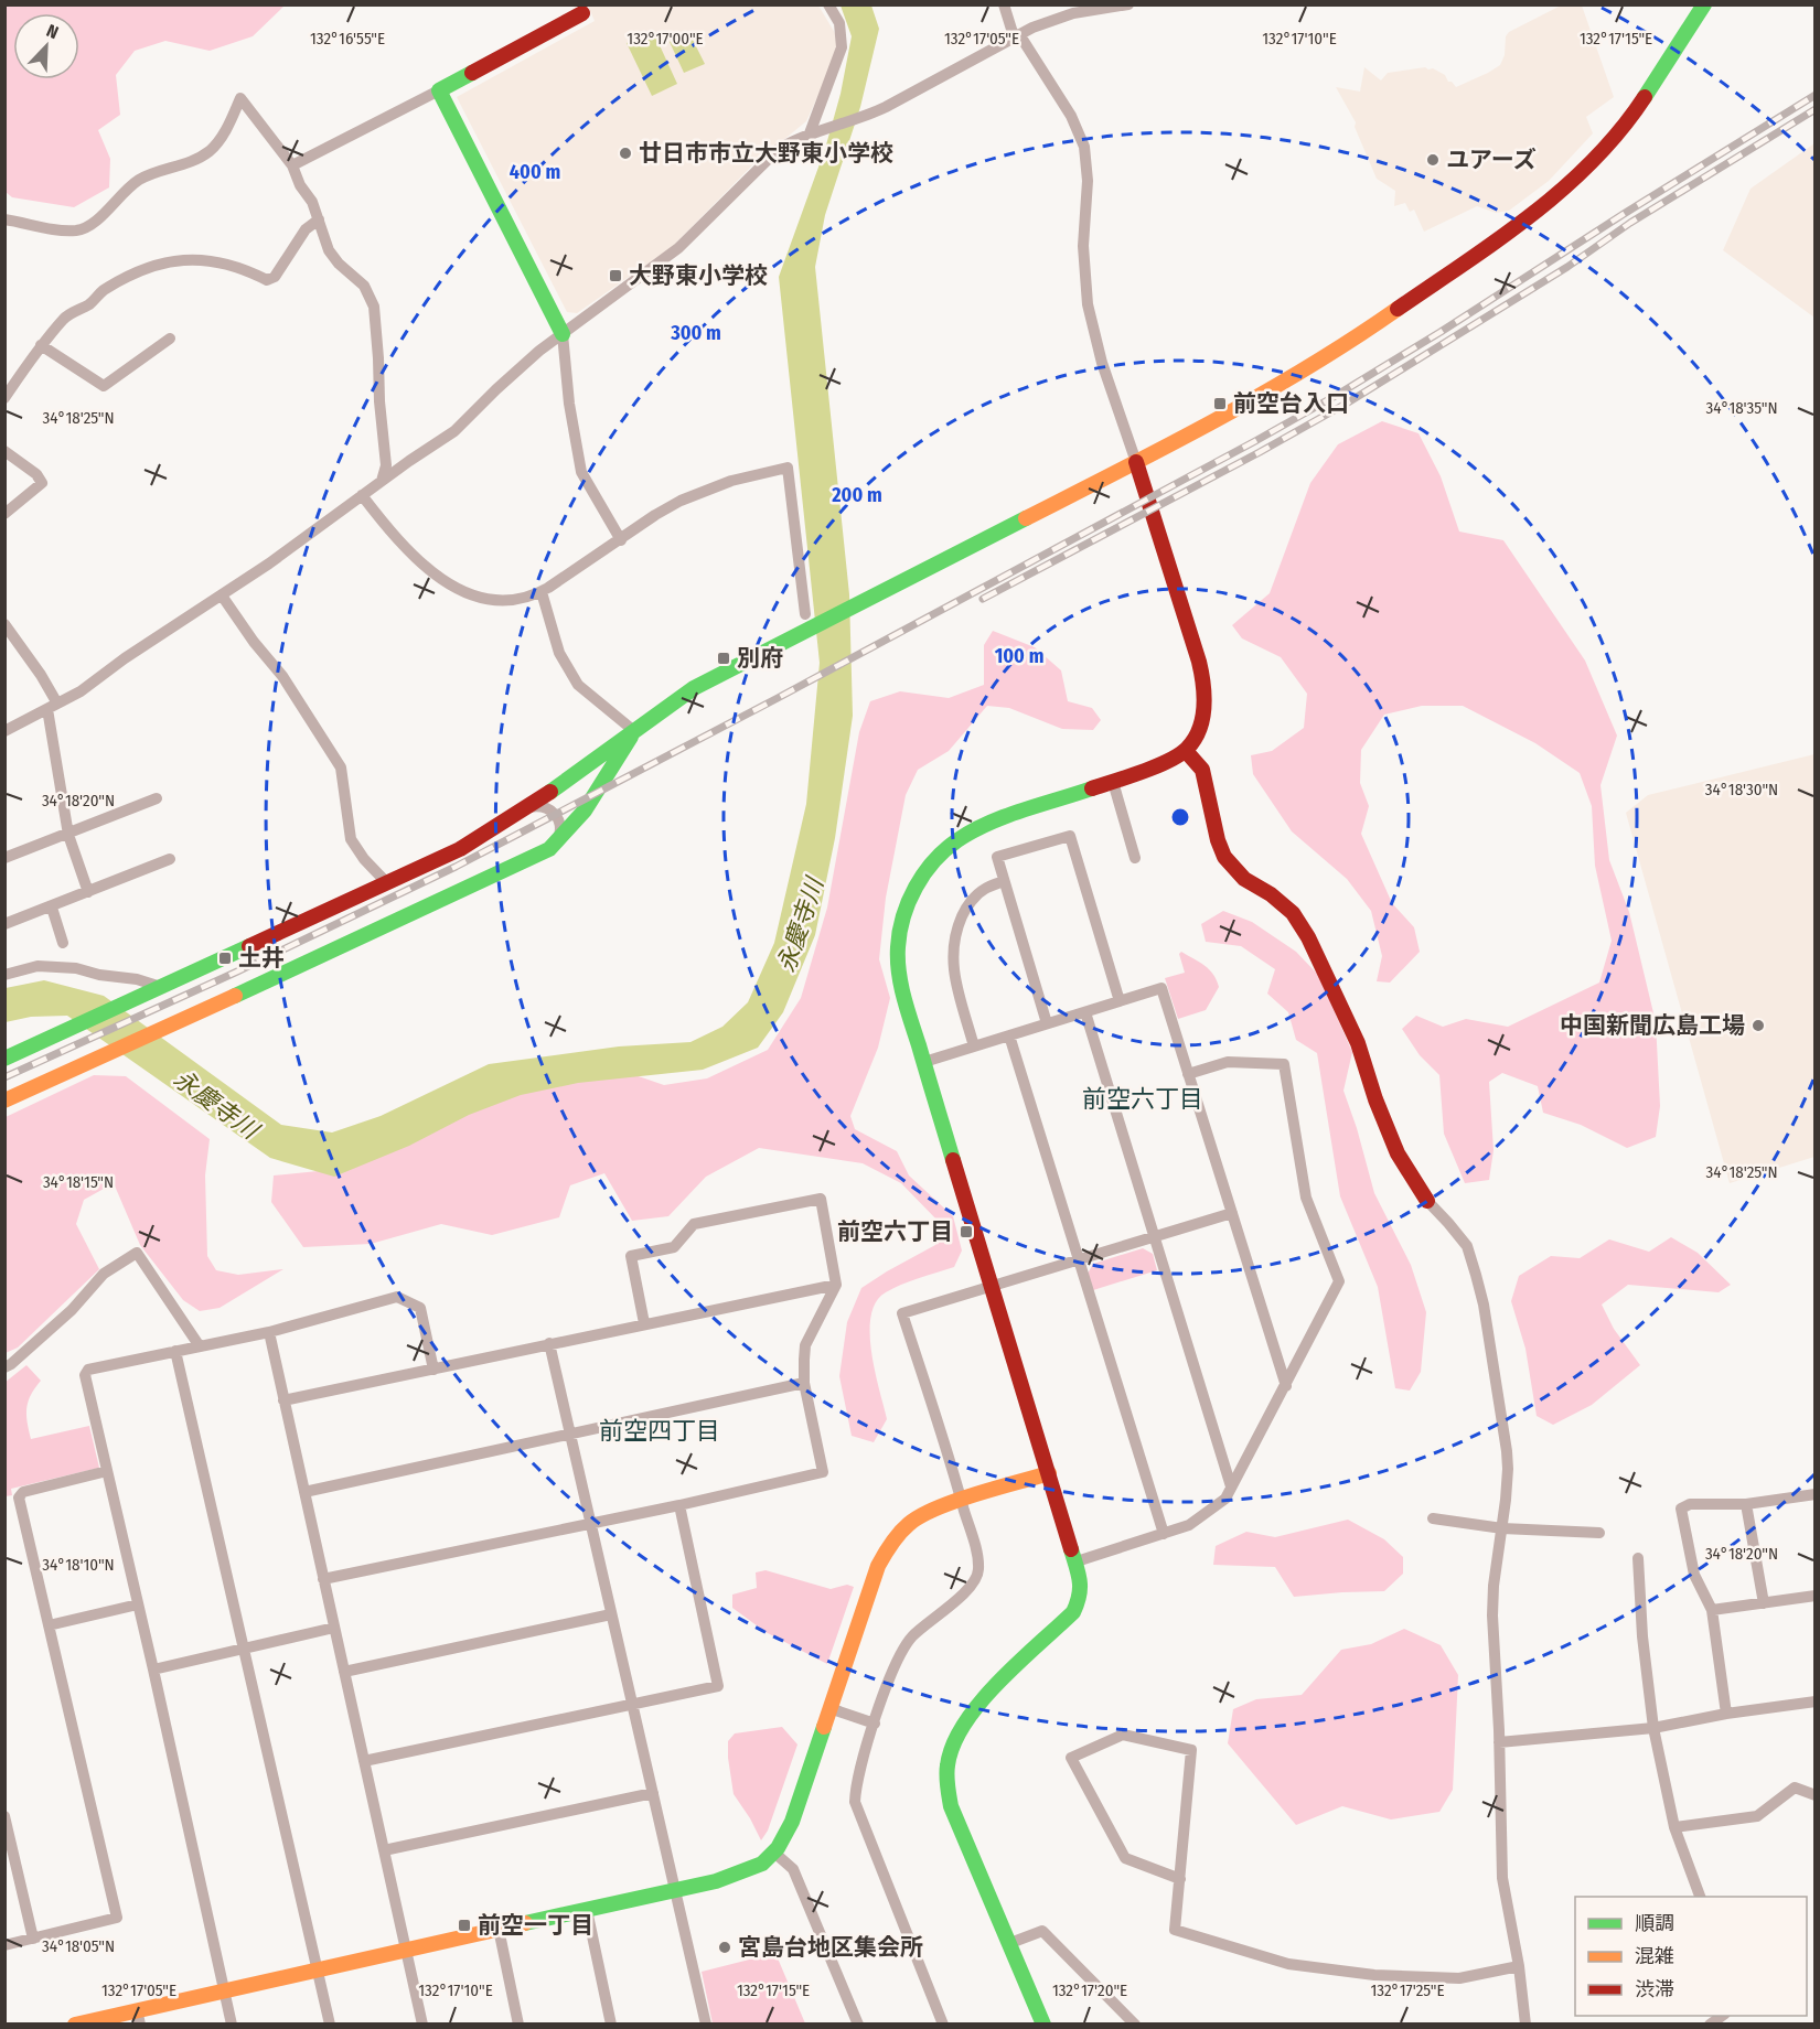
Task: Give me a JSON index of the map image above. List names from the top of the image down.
{
  "districts": ["前空六丁目", "前空四丁目"],
  "water": ["永慶寺川"],
  "places": {
    "other": [
      "廿日市市立大野東小学校",
      "ユアーズ",
      "中国新聞広島工場",
      "宮島台地区集会所"
    ],
    "transit": [
      "大野東小学校",
      "前空台入口",
      "別府",
      "土井",
      "前空六丁目",
      "前空一丁目"
    ]
  },
  "legend": ["順調", "混雑", "渋滞"],
  "north": "top right",
  "coordinates": [
    "132°16'55\"E",
    "132°17'00\"E",
    "132°17'05\"E",
    "132°17'10\"E",
    "132°17'15\"E",
    "34°18'35\"N",
    "34°18'25\"N",
    "34°18'30\"N",
    "34°18'20\"N",
    "34°18'15\"N",
    "34°18'10\"N",
    "34°18'05\"N",
    "132°17'20\"E",
    "132°17'25\"E"
  ],
  "rings": [
    "400 m",
    "300 m",
    "200 m",
    "100 m"
  ]
}
